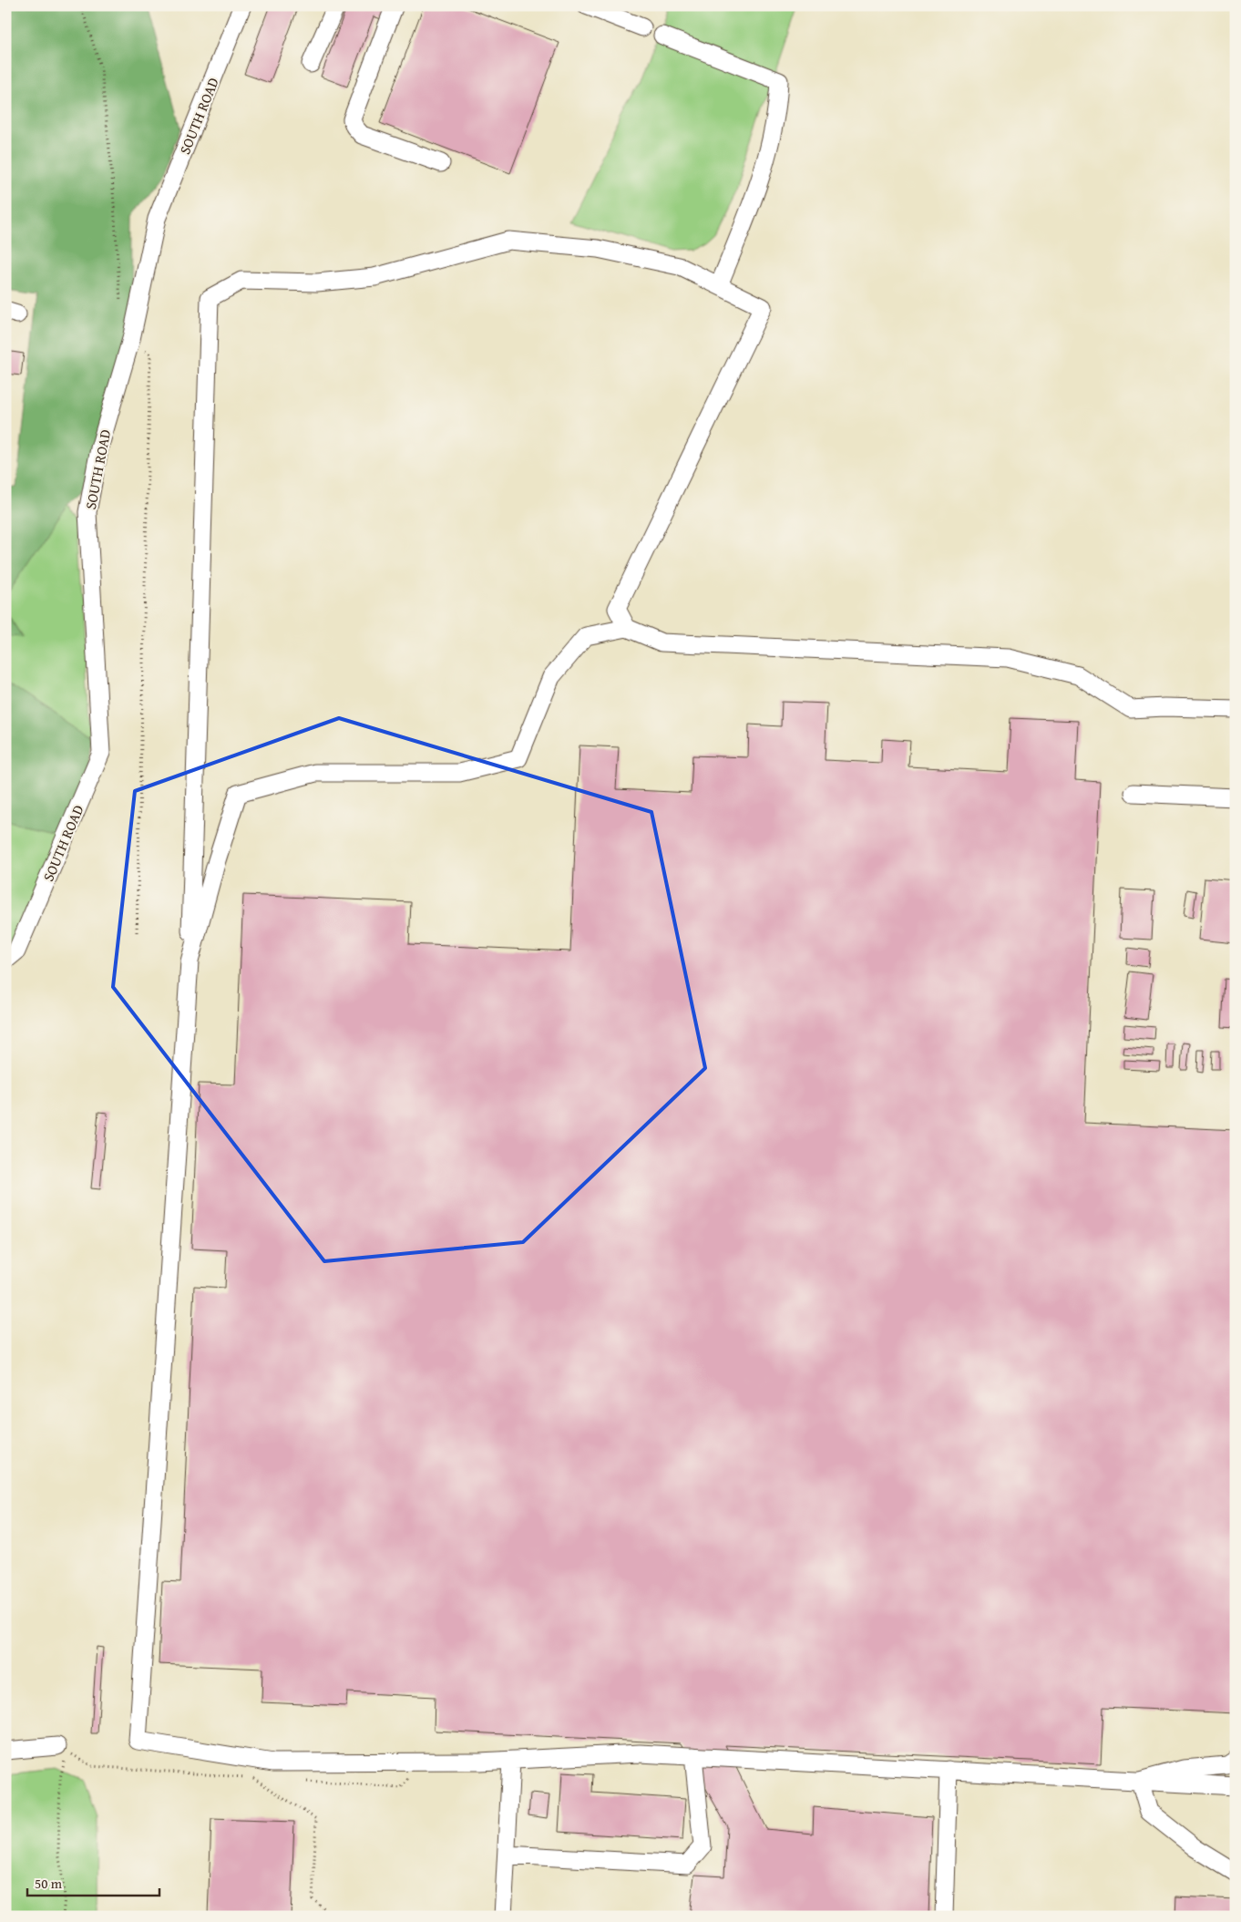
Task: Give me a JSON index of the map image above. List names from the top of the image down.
{
  "streets": {
    "street": ["SOUTH ROAD"]
  },
  "scale_bar": "50 m"
}
